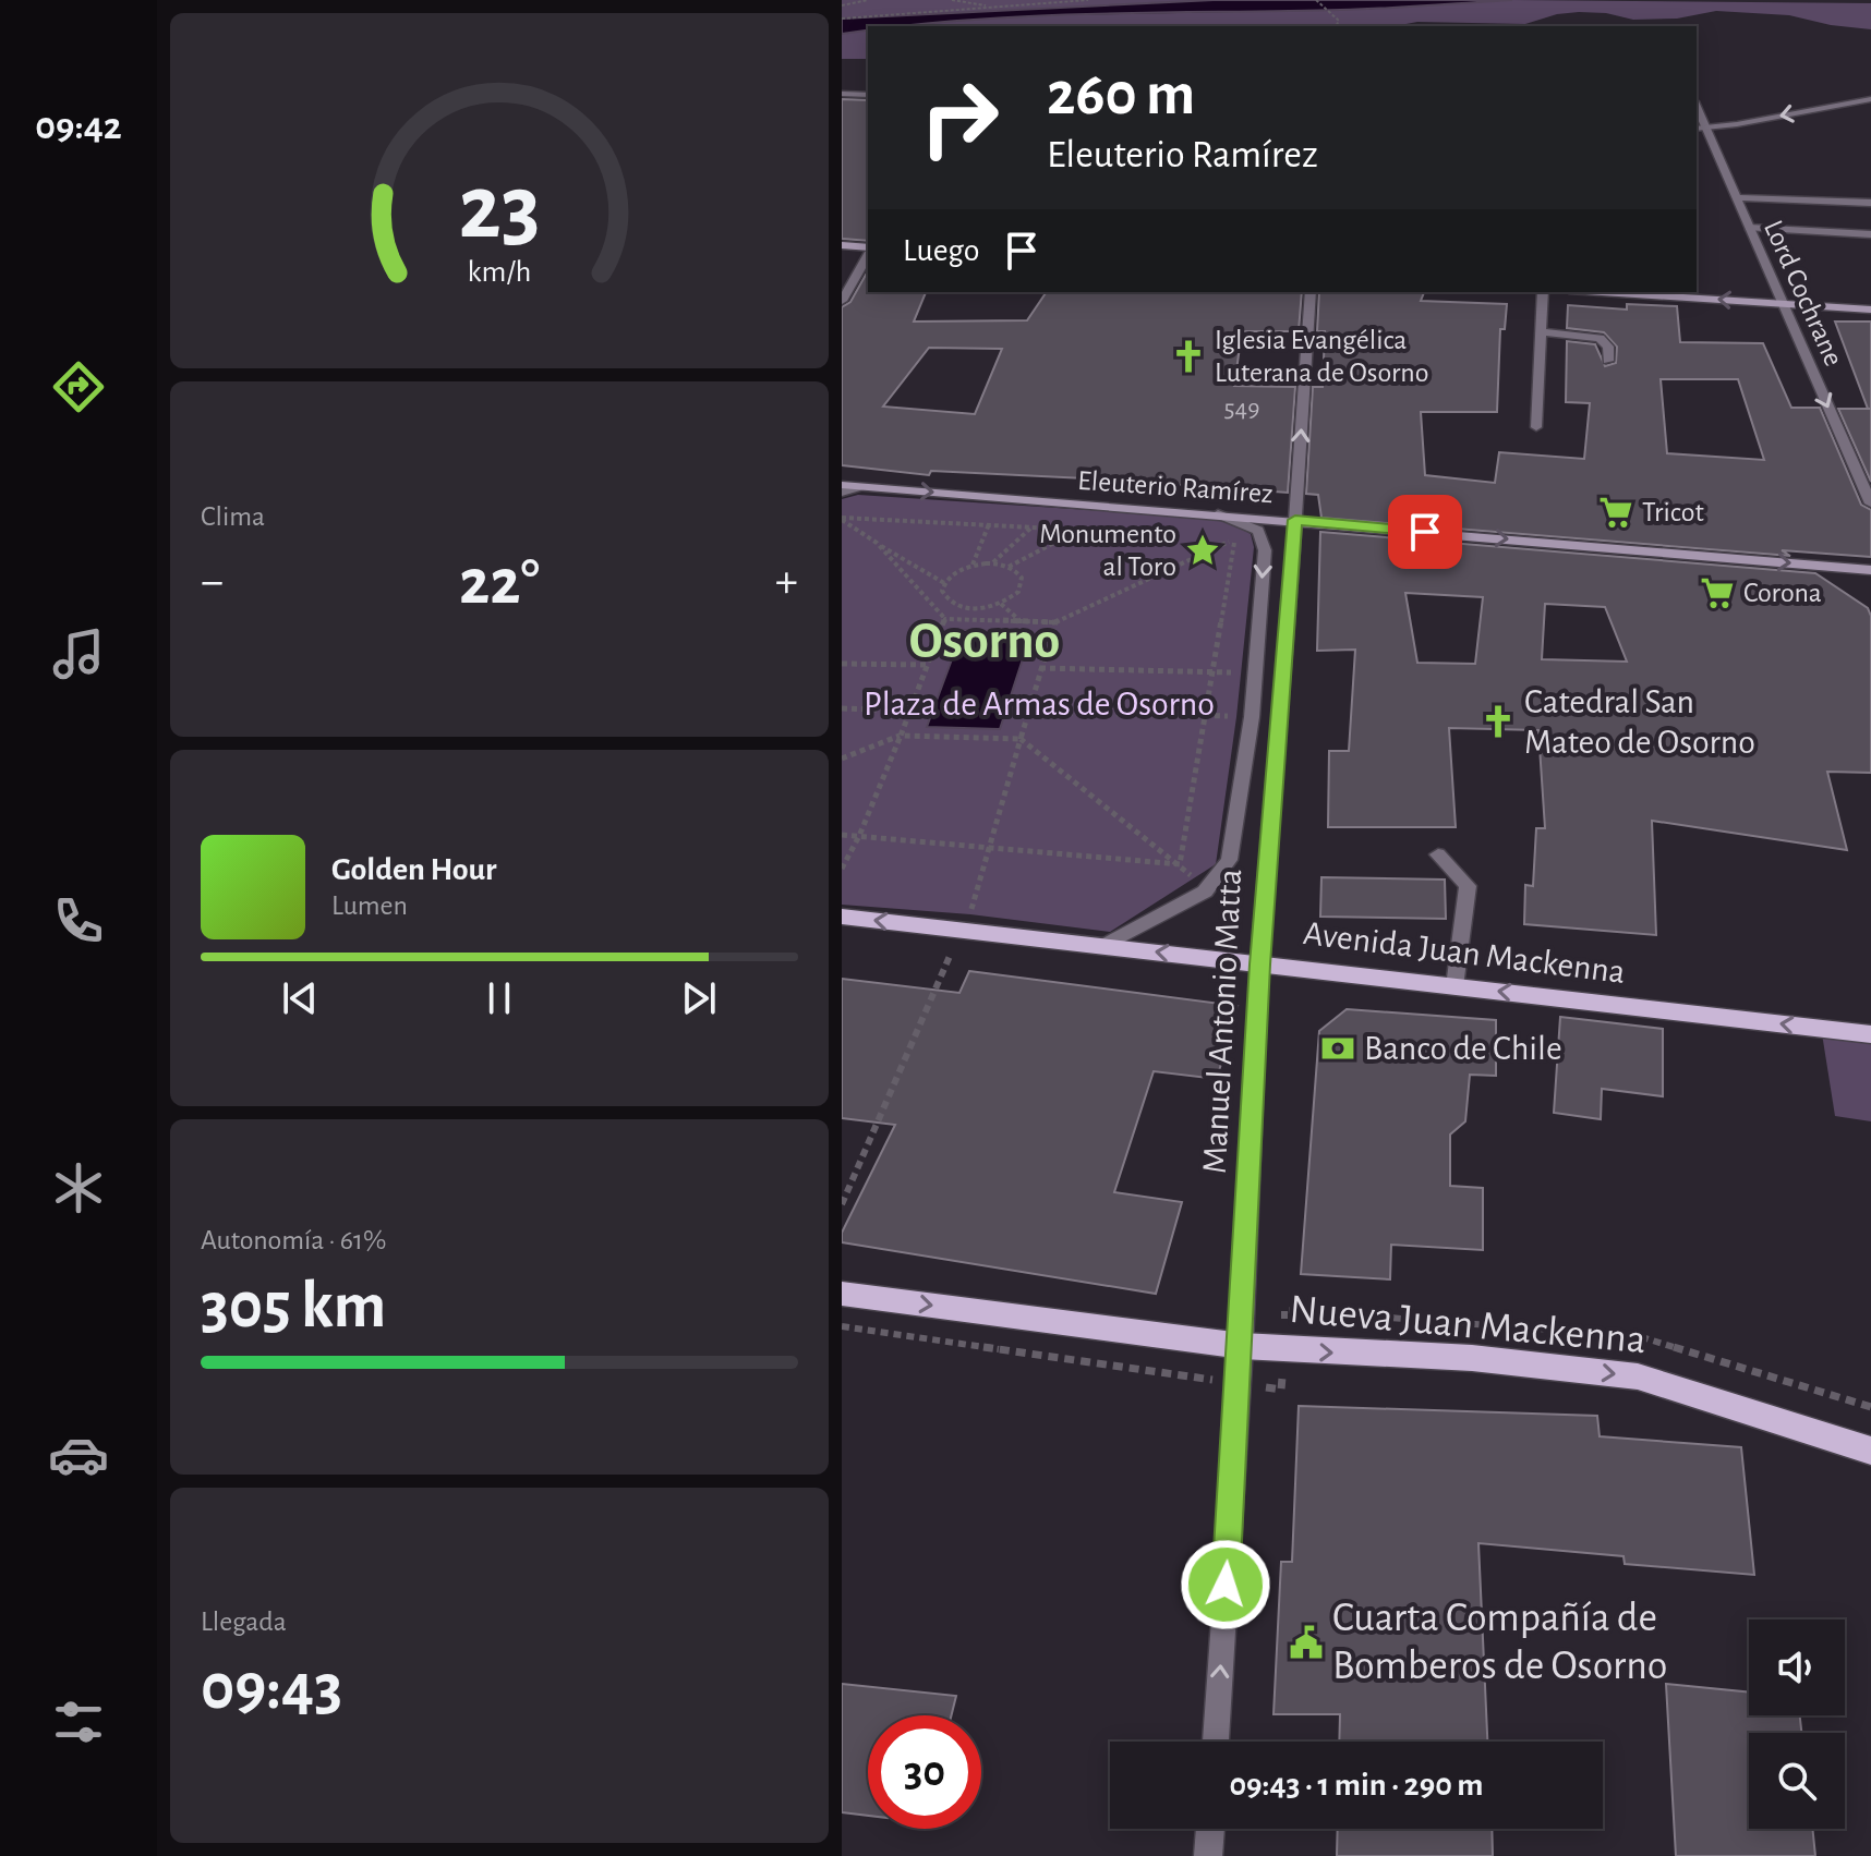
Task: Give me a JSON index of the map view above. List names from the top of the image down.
{
  "streets": {
    "main road": ["Eleuterio Ramírez", "Avenida Juan Mackenna", "Nueva Juan Mackenna"],
    "street": ["Lord Cochrane", "Manuel Antonio Matta"]
  },
  "crossings": [
    ["Eleuterio Ramírez", "Manuel Antonio Matta"],
    ["Avenida Juan Mackenna", "Manuel Antonio Matta"],
    ["Manuel Antonio Matta", "Nueva Juan Mackenna"]
  ],
  "one_way": [
    "Lord Cochrane",
    "Eleuterio Ramírez",
    "Avenida Juan Mackenna",
    "Nueva Juan Mackenna"
  ],
  "districts": ["Osorno"],
  "parks": ["Plaza de Armas de Osorno"],
  "places": {
    "church": ["Iglesia Evangélica Luterana de Osorno", "Catedral San Mateo de Osorno"],
    "supermarket": ["Tricot", "Corona"],
    "place": ["Monumento al Toro"],
    "bank": ["Banco de Chile"],
    "public building": ["Cuarta Compañía de Bomberos de Osorno"]
  },
  "house_numbers": ["549"],
  "page": {
    "tabs": "09:42",
    "turn": ["260 m", "Eleuterio Ramírez"],
    "then": "Luego",
    "tile": [
      "Clima",
      ["Autonomía · 61%", "305 km"],
      ["Llegada", "09:43"]
    ],
    "heat": ["−", "22°", "+"],
    "song": ["Golden Hour", "Lumen"],
    "limit": "30",
    "trip": "09:43 · 1 min · 290 m",
    "gauge": ["23", "km/h"]
  }
}
